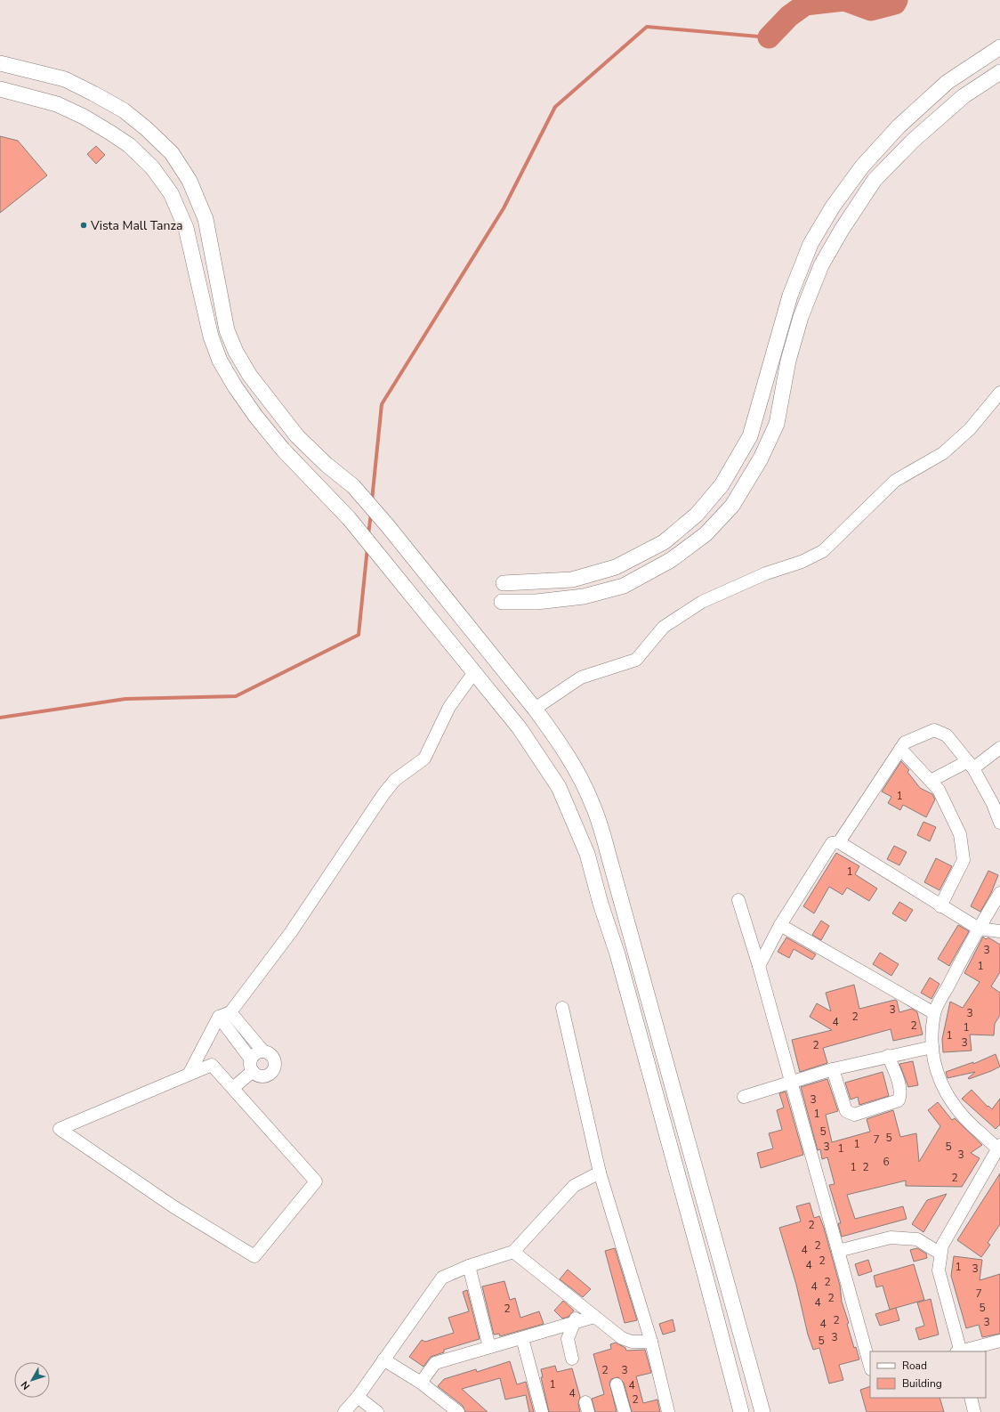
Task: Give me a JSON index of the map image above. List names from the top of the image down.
{
  "places": ["Vista Mall Tanza"],
  "house_numbers": [
    "1",
    "1",
    "3",
    "1",
    "3",
    "3",
    "2",
    "4",
    "2",
    "1",
    "1",
    "3",
    "2",
    "3",
    "1",
    "5",
    "5",
    "7",
    "1",
    "3",
    "5",
    "1",
    "3",
    "6",
    "1",
    "2",
    "2",
    "2",
    "2",
    "4",
    "2",
    "4",
    "1",
    "3",
    "2",
    "4",
    "7",
    "2",
    "4",
    "5",
    "2",
    "2",
    "3",
    "4",
    "3",
    "5",
    "2",
    "3",
    "1",
    "4",
    "4",
    "2"
  ],
  "legend": ["Road", "Building"],
  "north": "bottom left"
}
